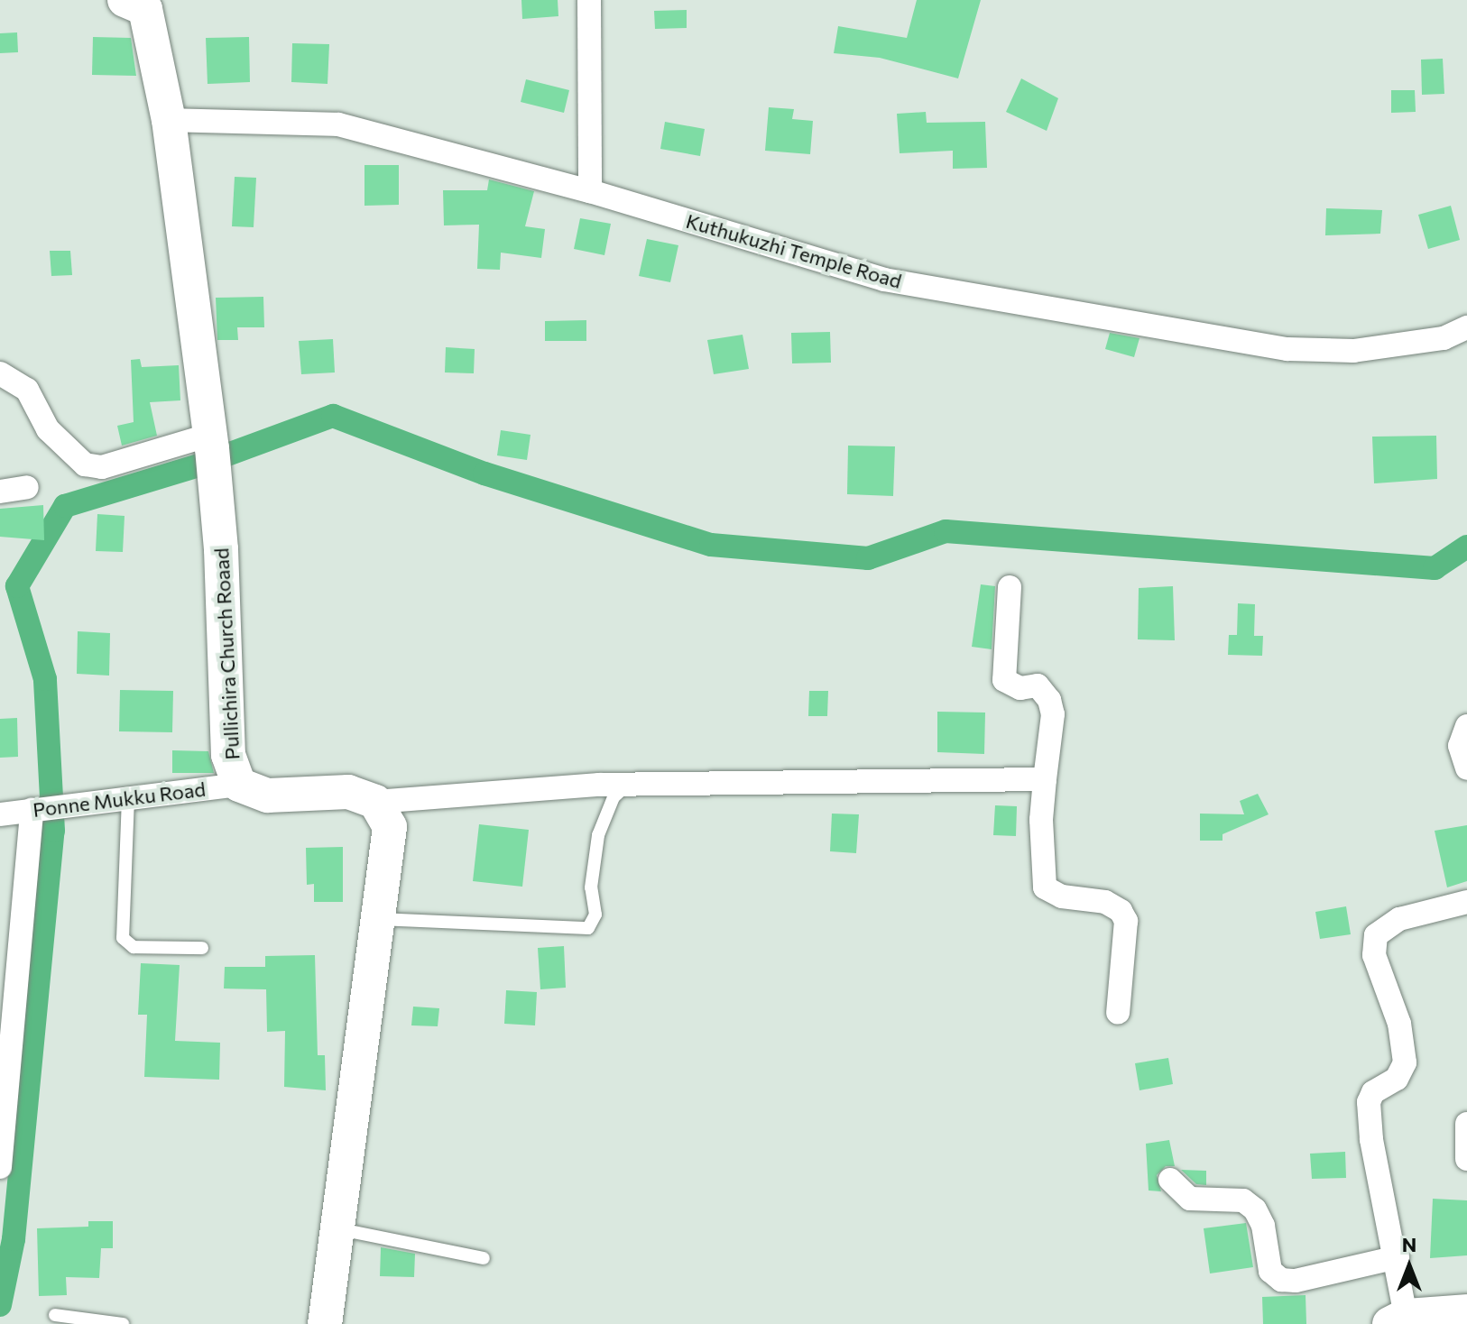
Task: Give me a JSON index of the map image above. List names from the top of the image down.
{
  "streets": {
    "main road": ["Pullichira Church Roaad"],
    "street": ["Kuthukuzhi Temple Road", "Ponne Mukku Road"]
  },
  "crossings": [
    ["Kuthukuzhi Temple Road", "Pullichira Church Roaad"],
    ["Pullichira Church Roaad", "Ponne Mukku Road"]
  ],
  "north": "top"
}
